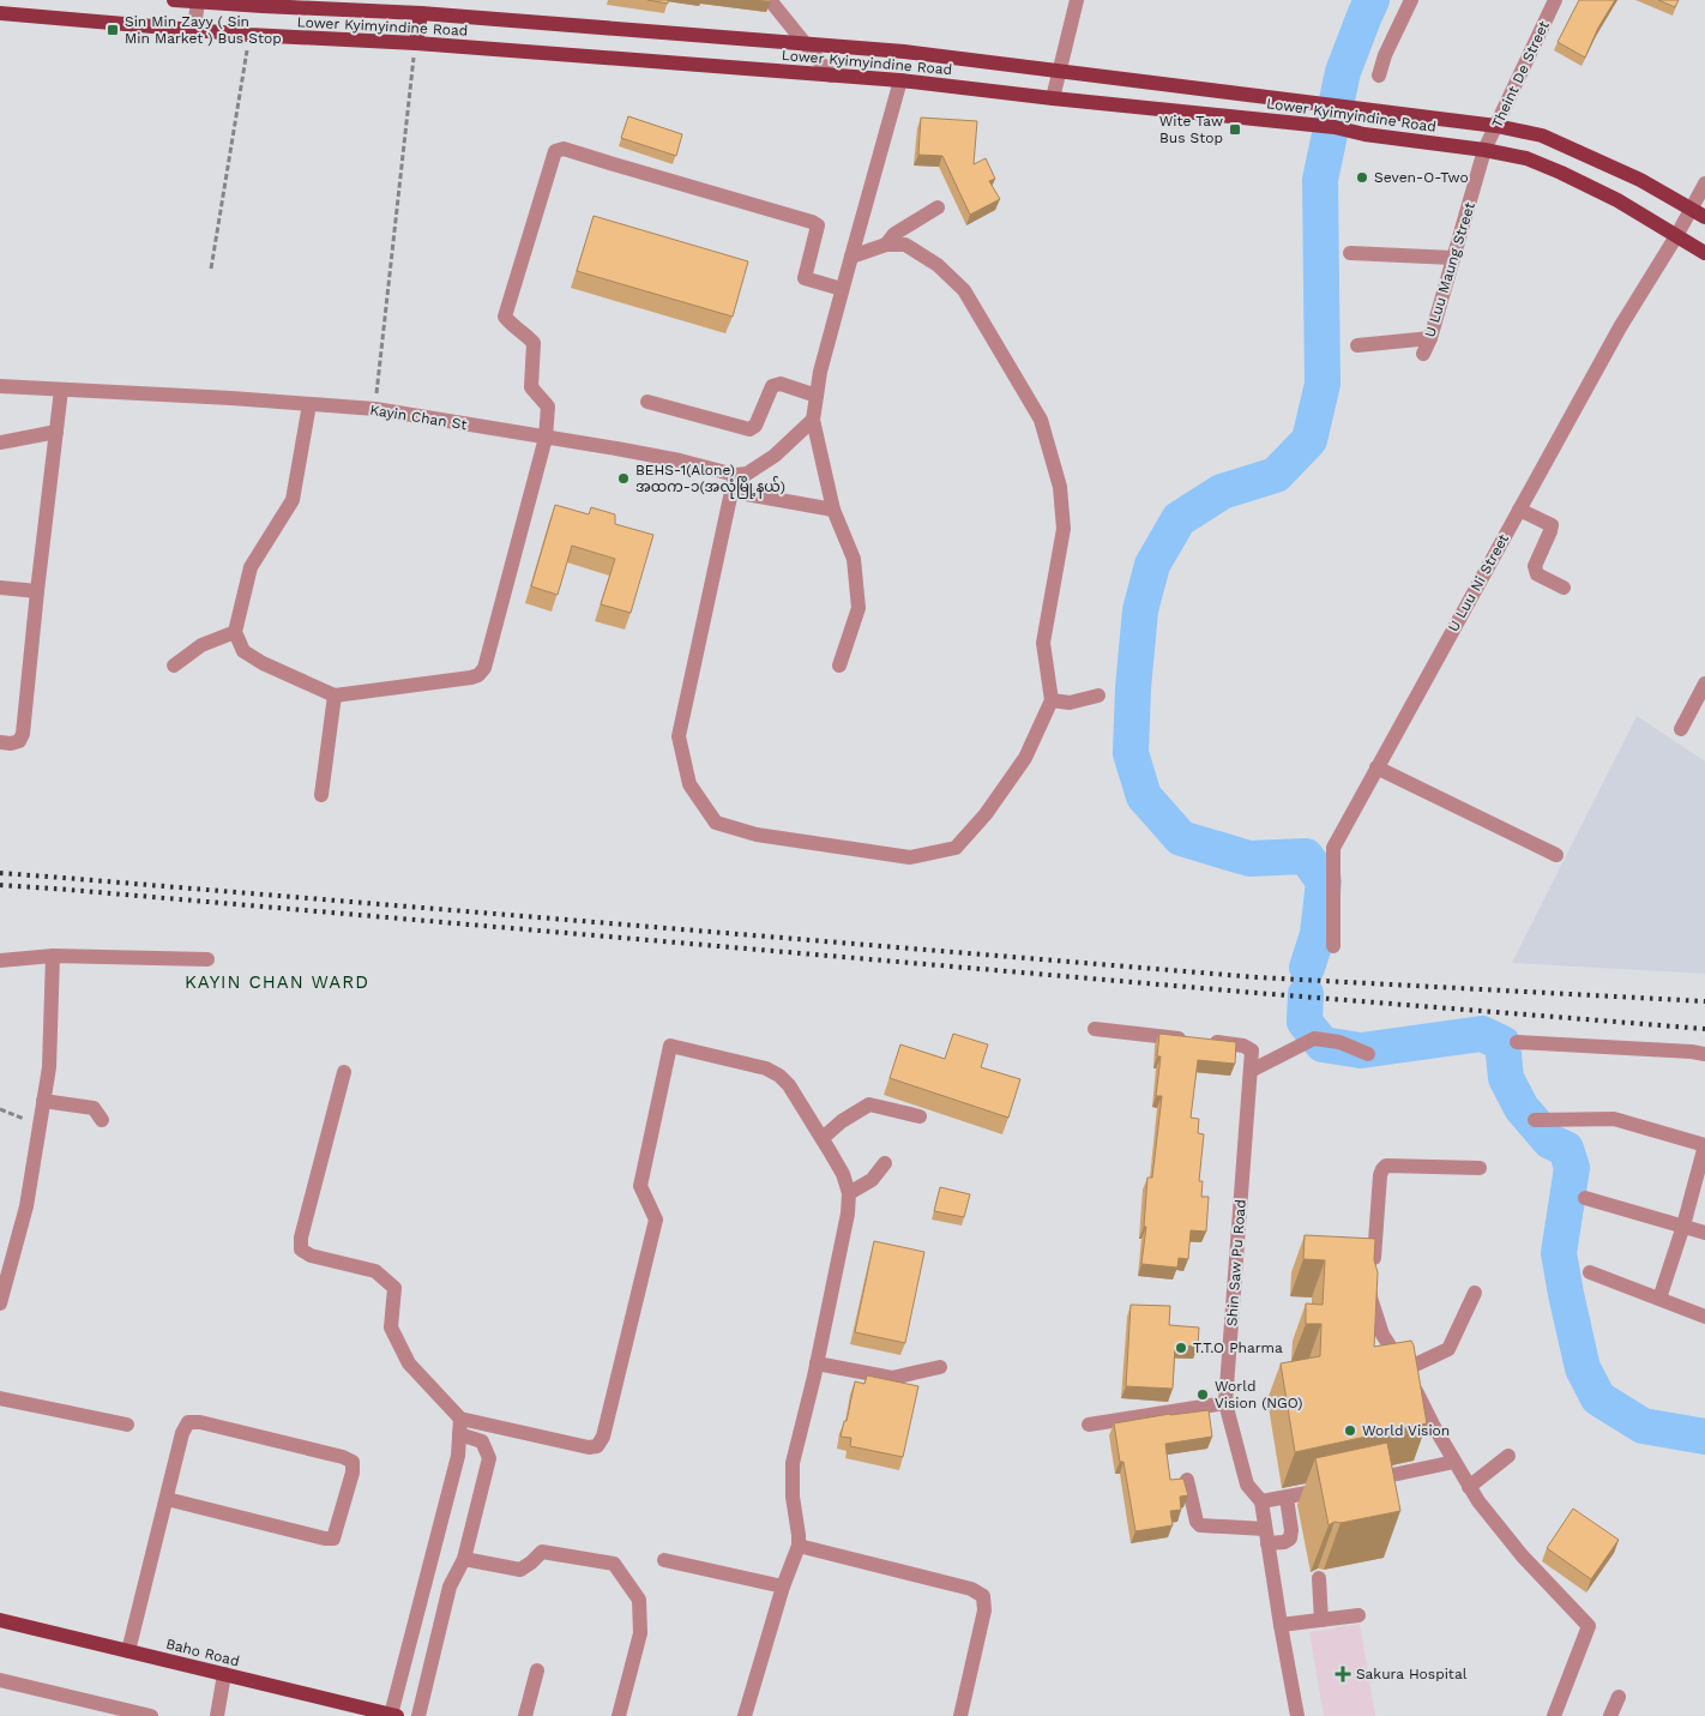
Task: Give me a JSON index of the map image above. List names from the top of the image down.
{
  "streets": {
    "main road": ["Lower Kyimyindine Road", "Baho Road"],
    "street": [
      "Theint De Street",
      "U Luu Maung Street",
      "Kayin Chan St",
      "U Luu Ni Street",
      "Shin Saw Pu Road"
    ]
  },
  "crossings": [
    ["Lower Kyimyindine Road", "Theint De Street"],
    ["Lower Kyimyindine Road", "U Luu Maung Street"],
    ["Lower Kyimyindine Road", "U Luu Ni Street"],
    ["Theint De Street", "U Luu Maung Street"]
  ],
  "districts": ["KAYIN CHAN WARD"],
  "places": {
    "transit": ["Sin Min Zayy ( Sin Min Market ) Bus Stop", "Wite Taw Bus Stop"],
    "other": [
      "Seven-O-Two",
      "BEHS-1(Alone) အထက-၁(အလုံမြို့နယ်)",
      "T.T.O Pharma",
      "World Vision (NGO)",
      "World Vision"
    ],
    "health": ["Sakura Hospital"]
  }
}
